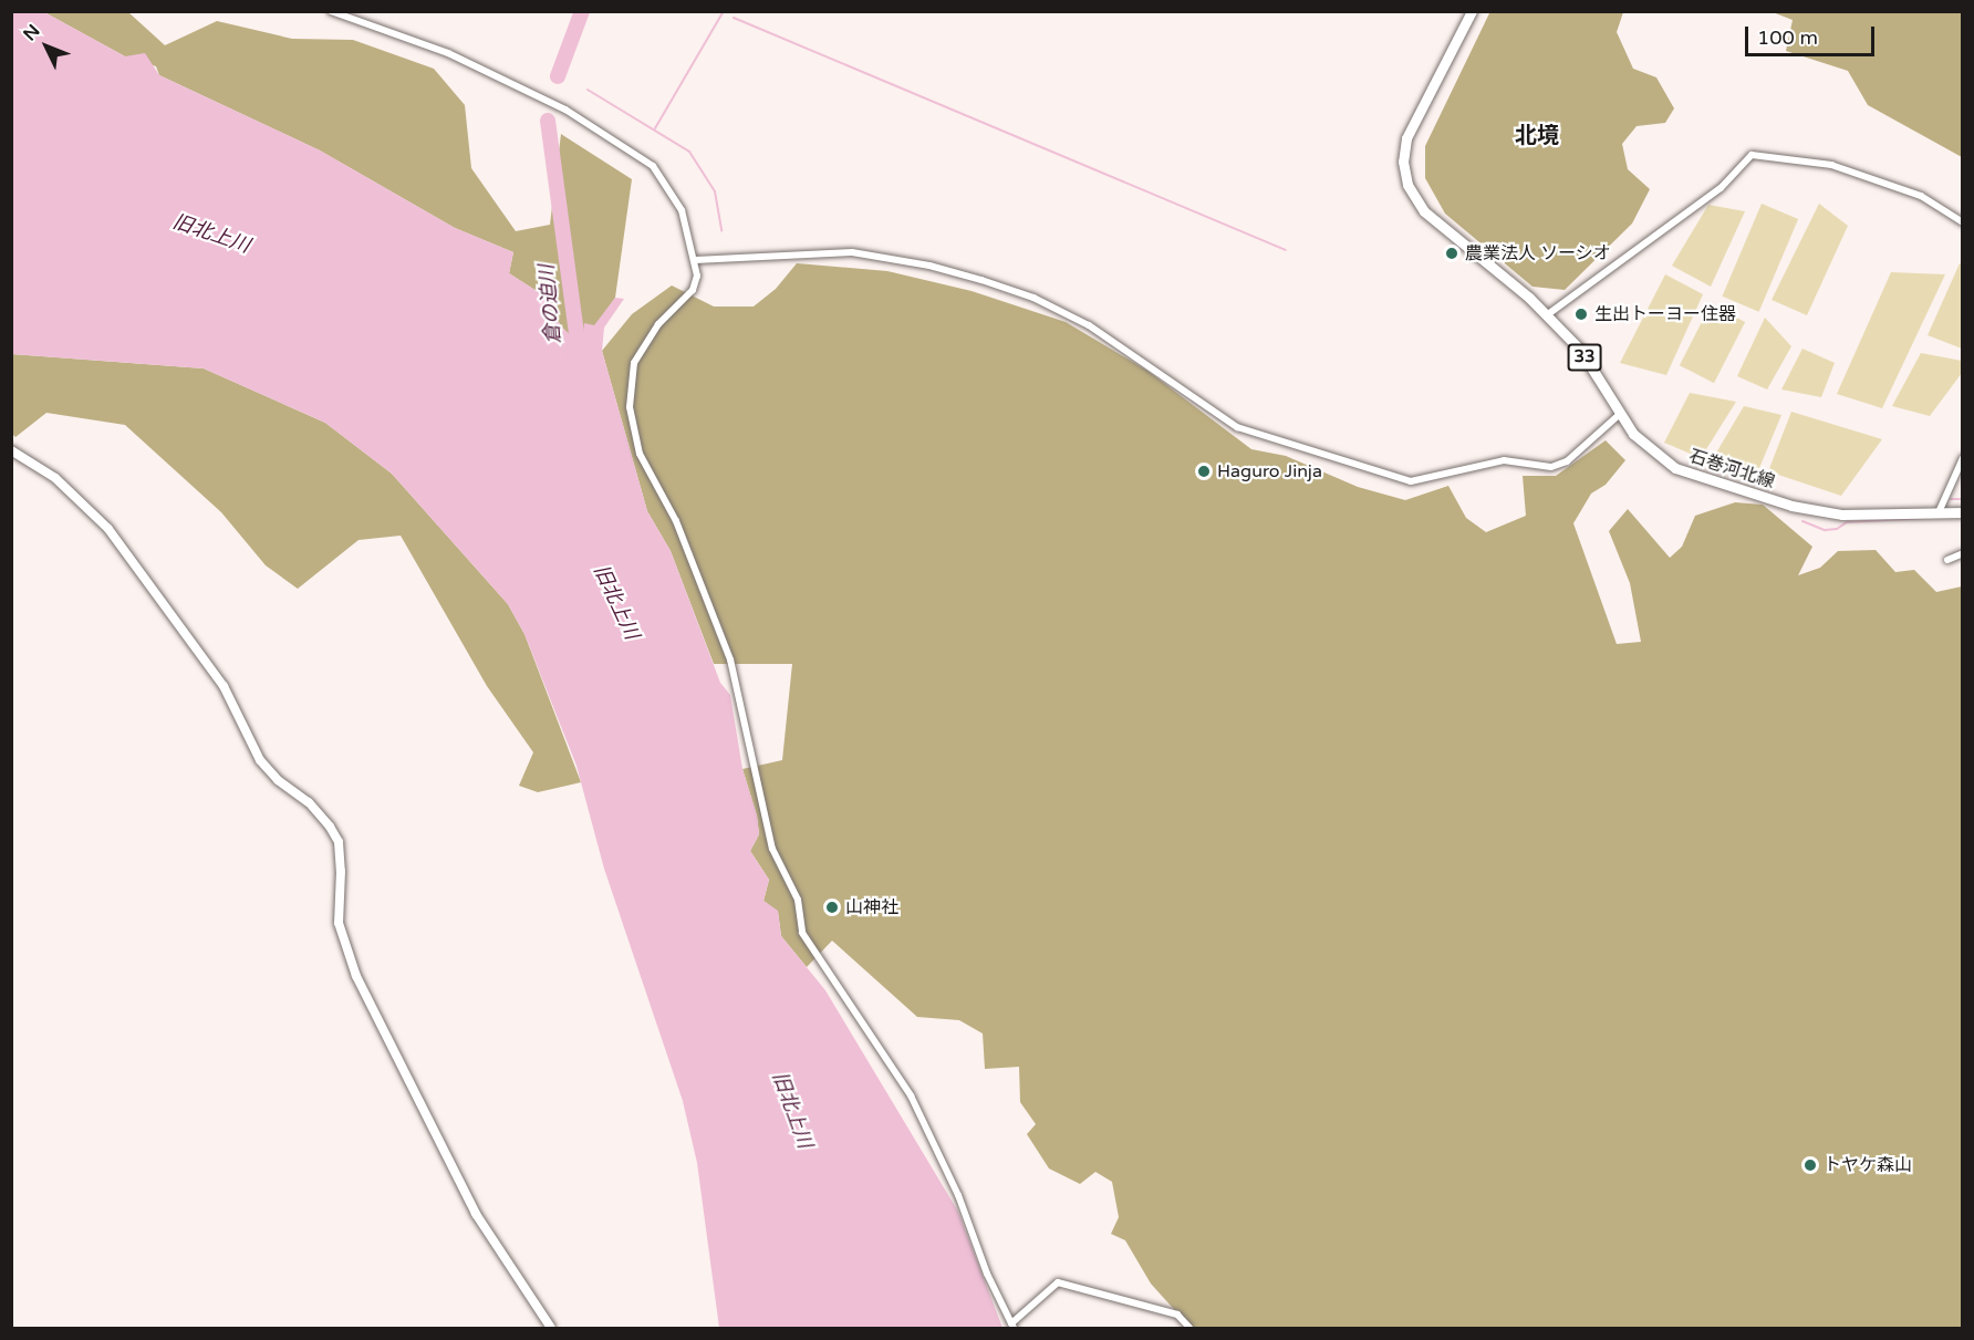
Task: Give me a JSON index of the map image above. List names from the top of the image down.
{
  "streets": {
    "main road": ["33", "石巻河北線"]
  },
  "districts": ["北境"],
  "water": ["旧北上川", "倉の迫川"],
  "places": [
    "農業法人 ソーシオ",
    "生出トーヨー住器",
    "Haguro Jinja",
    "山神社",
    "トヤケ森山"
  ],
  "scale_bar": "100 m",
  "north": "top left"
}
